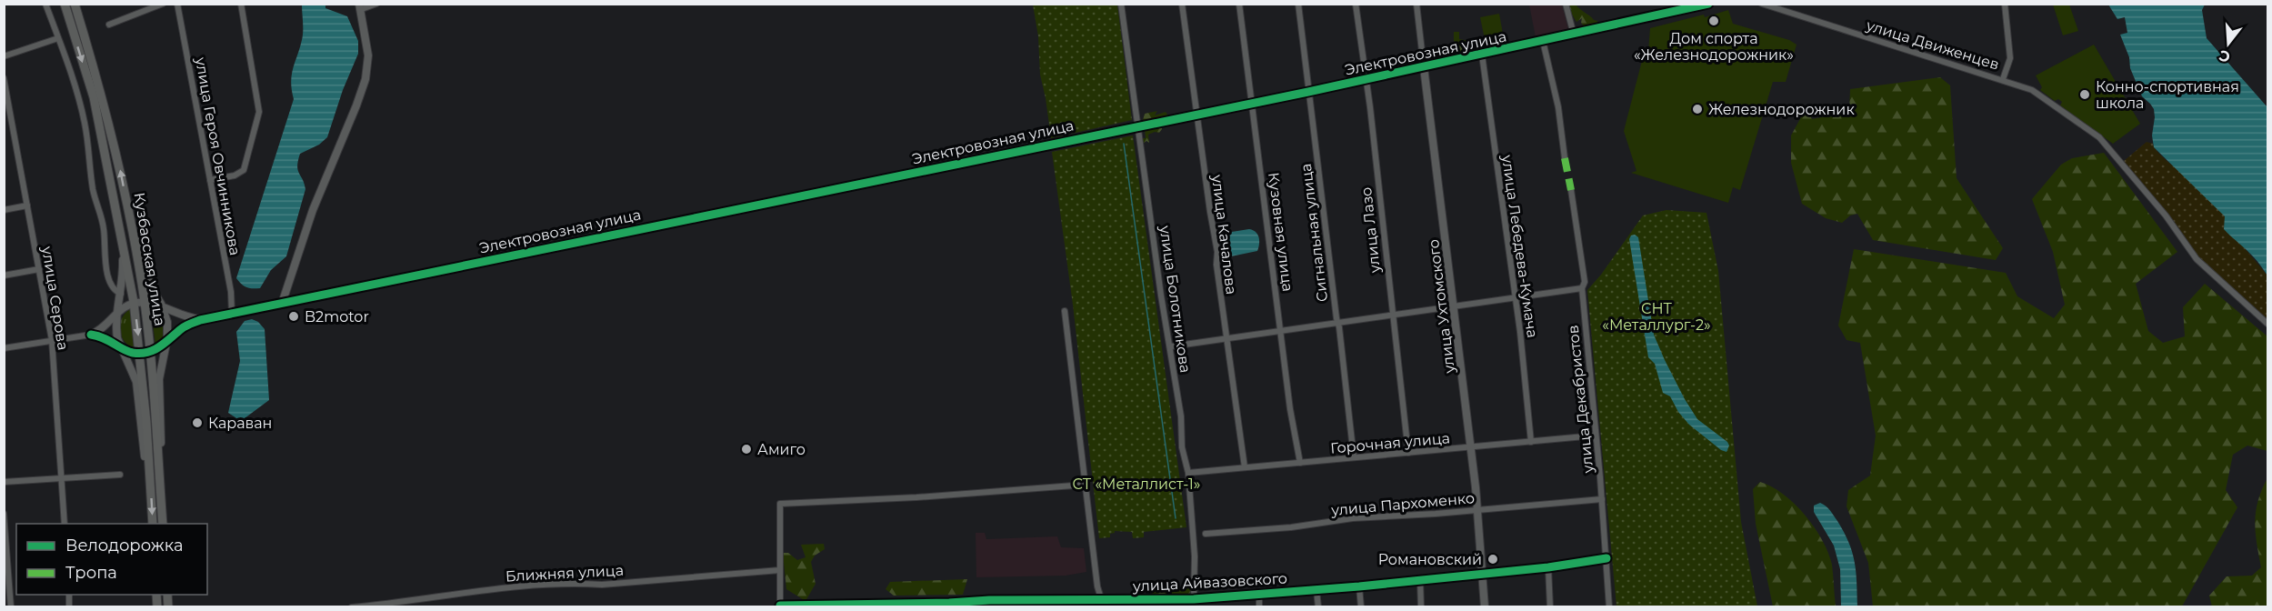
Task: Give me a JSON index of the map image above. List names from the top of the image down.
{
  "streets": {
    "main road": ["Кузбасская улица"],
    "street": [
      "улица Движенцев",
      "Электровозная улица",
      "улица Героя Овчинникова",
      "улица Лазо",
      "Кузовная улица",
      "Сигнальная улица",
      "улица Качалова",
      "улица Лебедева-Кумача",
      "улица Серова",
      "улица Болотникова",
      "улица Ухтомского",
      "улица Декабристов",
      "Горочная улица",
      "улица Пархоменко",
      "Ближняя улица",
      "улица Айвазовского"
    ]
  },
  "crossings": [
    ["Электровозная улица", "улица Героя Овчинникова"],
    ["Электровозная улица", "улица Лазо"],
    ["Электровозная улица", "Кузовная улица"],
    ["Электровозная улица", "Сигнальная улица"],
    ["Электровозная улица", "улица Качалова"],
    ["Электровозная улица", "улица Лебедева-Кумача"],
    ["Электровозная улица", "улица Болотникова"],
    ["Электровозная улица", "улица Ухтомского"],
    ["улица Лазо", "Горочная улица"],
    ["Кузовная улица", "Горочная улица"],
    ["Сигнальная улица", "Горочная улица"],
    ["улица Качалова", "Горочная улица"],
    ["улица Лебедева-Кумача", "Горочная улица"],
    ["улица Болотникова", "Горочная улица"],
    ["улица Болотникова", "улица Айвазовского"],
    ["улица Ухтомского", "Горочная улица"],
    ["улица Ухтомского", "улица Пархоменко"],
    ["улица Ухтомского", "улица Айвазовского"],
    ["улица Декабристов", "Горочная улица"],
    ["улица Декабристов", "улица Пархоменко"],
    ["улица Декабристов", "улица Айвазовского"]
  ],
  "parks": ["СНТ «Металлург-2»", "СТ «Металлист-1»"],
  "places": [
    "Дом спорта «Железнодорожник»",
    "Конно-спортивная школа",
    "Железнодорожник",
    "B2motor",
    "Караван",
    "Амиго",
    "Романовский"
  ],
  "legend": ["Велодорожка", "Тропа"],
  "north": "bottom"
}
